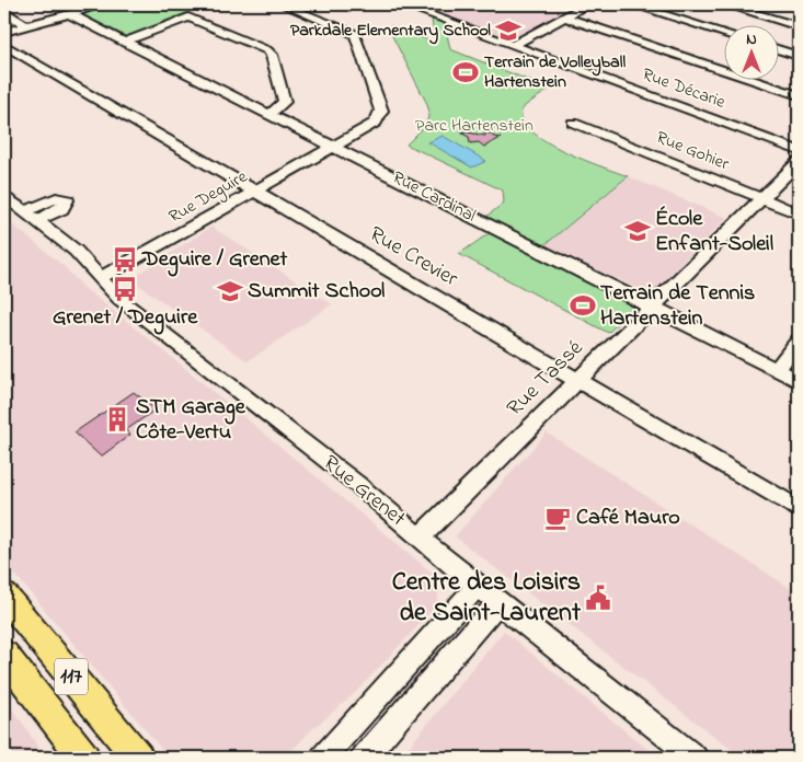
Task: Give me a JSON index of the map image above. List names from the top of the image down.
{
  "streets": {
    "main road": ["117"],
    "street": [
      "Rue Décarie",
      "Rue Gohier",
      "Rue Deguire",
      "Rue Cardinal",
      "Rue Crevier",
      "Rue Tassé",
      "Rue Grenet"
    ]
  },
  "crossings": [
    ["Rue Gohier", "Rue Tassé"],
    ["Rue Deguire", "Rue Cardinal"],
    ["Rue Deguire", "Rue Crevier"],
    ["Rue Deguire", "Rue Grenet"],
    ["Rue Cardinal", "Rue Tassé"],
    ["Rue Crevier", "Rue Tassé"],
    ["Rue Tassé", "Rue Grenet"]
  ],
  "parks": ["Parc Hartenstein"],
  "places": {
    "school or university": ["Parkdale Elementary School", "École Enfant-Soleil", "Summit School"],
    "sports": ["Terrain de Volleyball Hartenstein", "Terrain de Tennis Hartenstein"],
    "bus stop": ["Deguire / Grenet", "Grenet / Deguire"],
    "building": ["STM Garage Côte-Vertu"],
    "cafe": ["Café Mauro"],
    "public building": ["Centre des Loisirs de Saint-Laurent"]
  },
  "north": "top"
}
